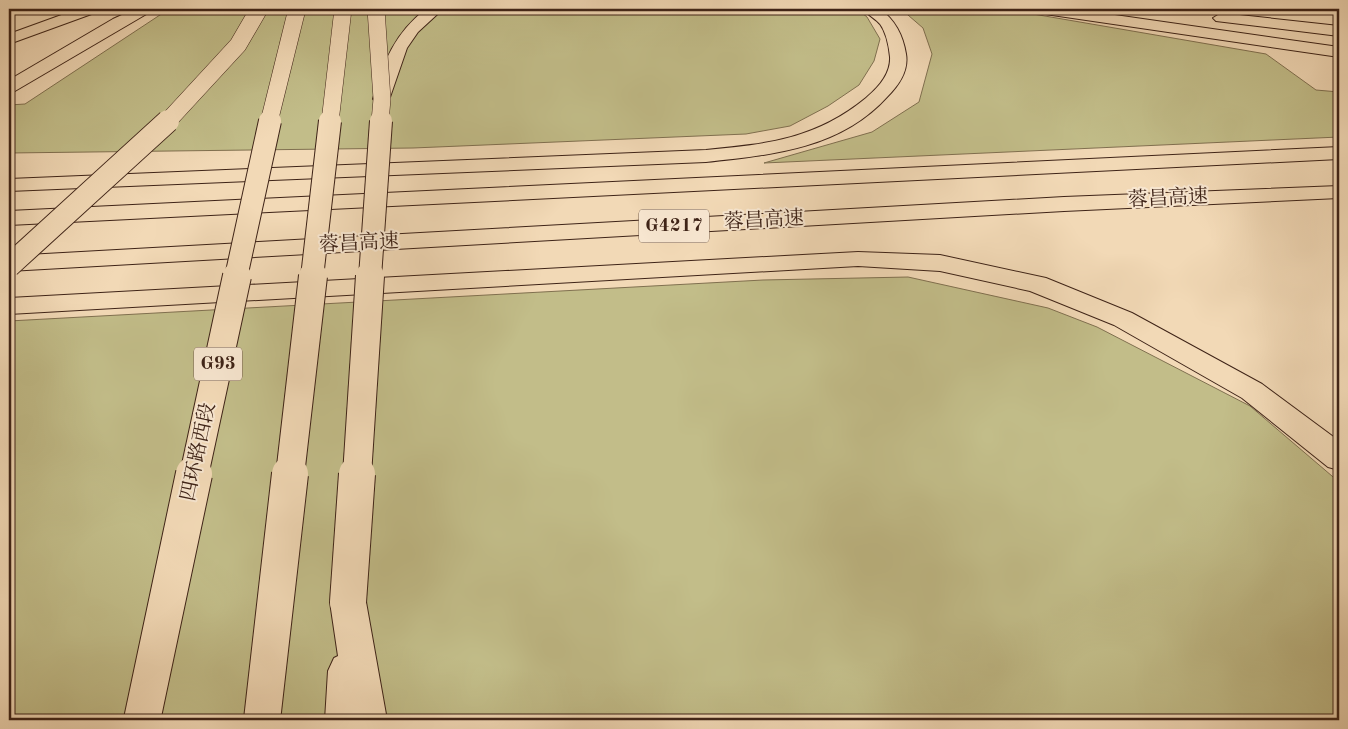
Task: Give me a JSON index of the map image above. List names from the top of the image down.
{
  "streets": {
    "highway": [
      "蓉昌高速",
      "G4217",
      "G93",
      "四环路西段"
    ]
  }
}
